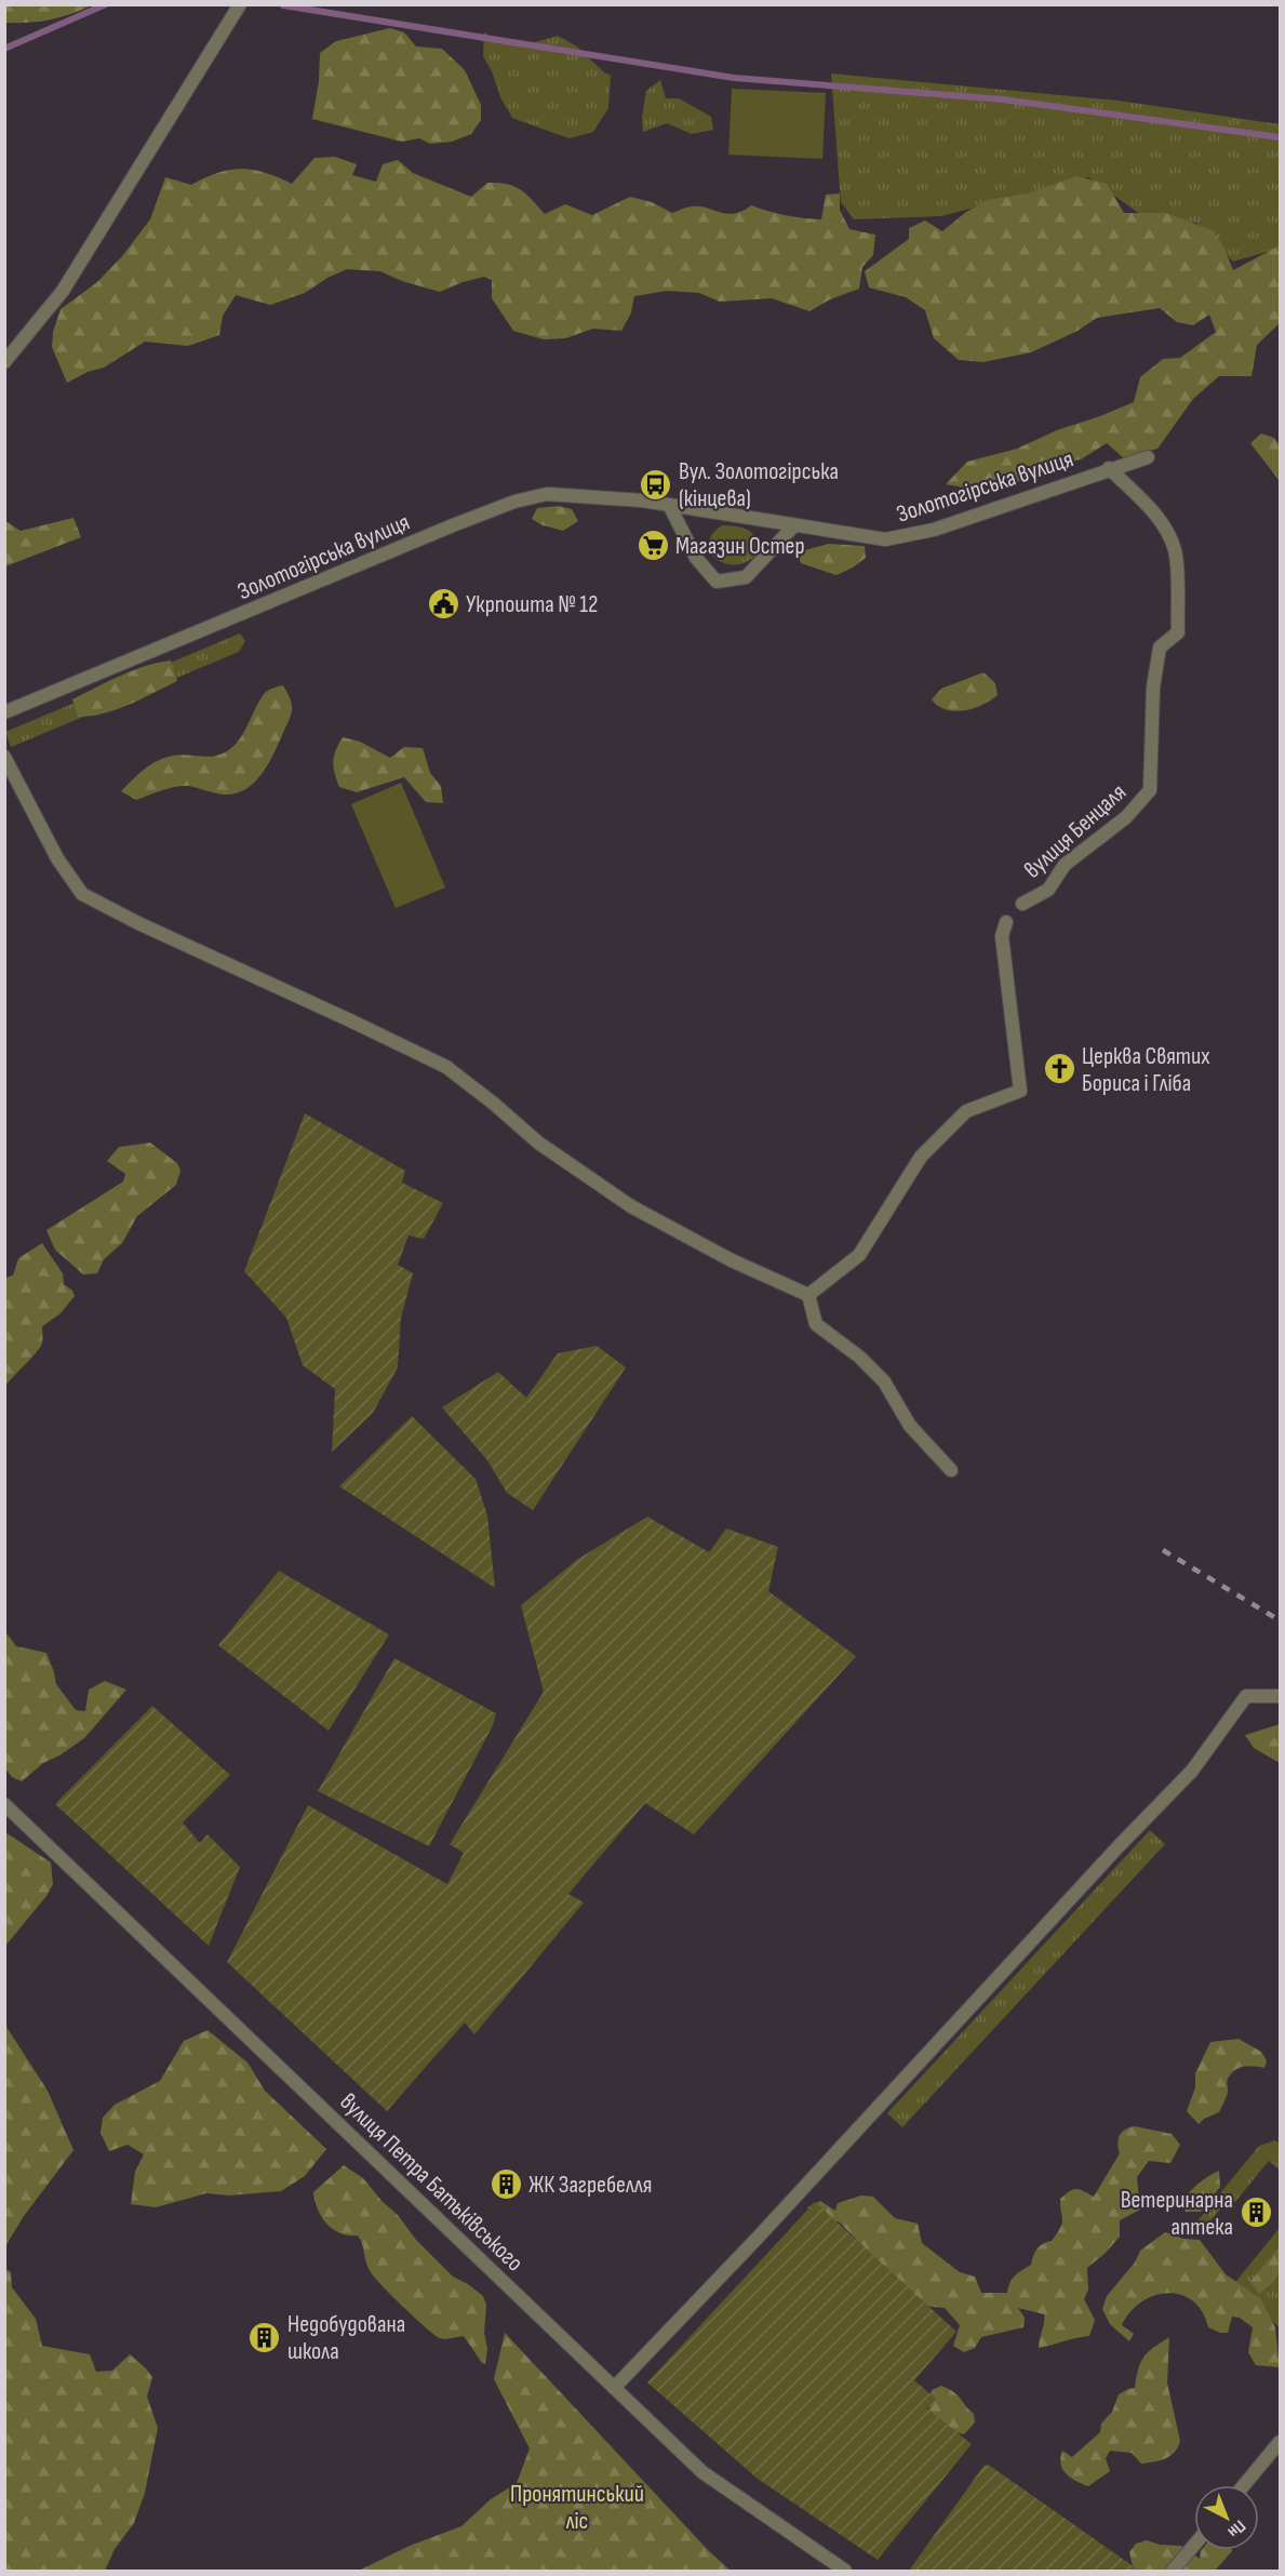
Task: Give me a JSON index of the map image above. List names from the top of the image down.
{
  "streets": {
    "street": ["Золотогірська вулиця", "вулиця Бенцаля", "вулиця Петра Батьківського"]
  },
  "crossings": [
    ["Золотогірська вулиця", "вулиця Бенцаля"]
  ],
  "parks": ["Пронятинський ліс"],
  "places": {
    "bus stop": ["Вул. Золотогірська (кінцева)"],
    "supermarket": ["Магазин Остер"],
    "public building": ["Укрпошта № 12"],
    "church": ["Церква Святих Бориса і Гліба"],
    "building": ["ЖК Загребелля", "Ветеринарна аптека", "Недобудована школа"]
  },
  "north": "bottom right"
}
